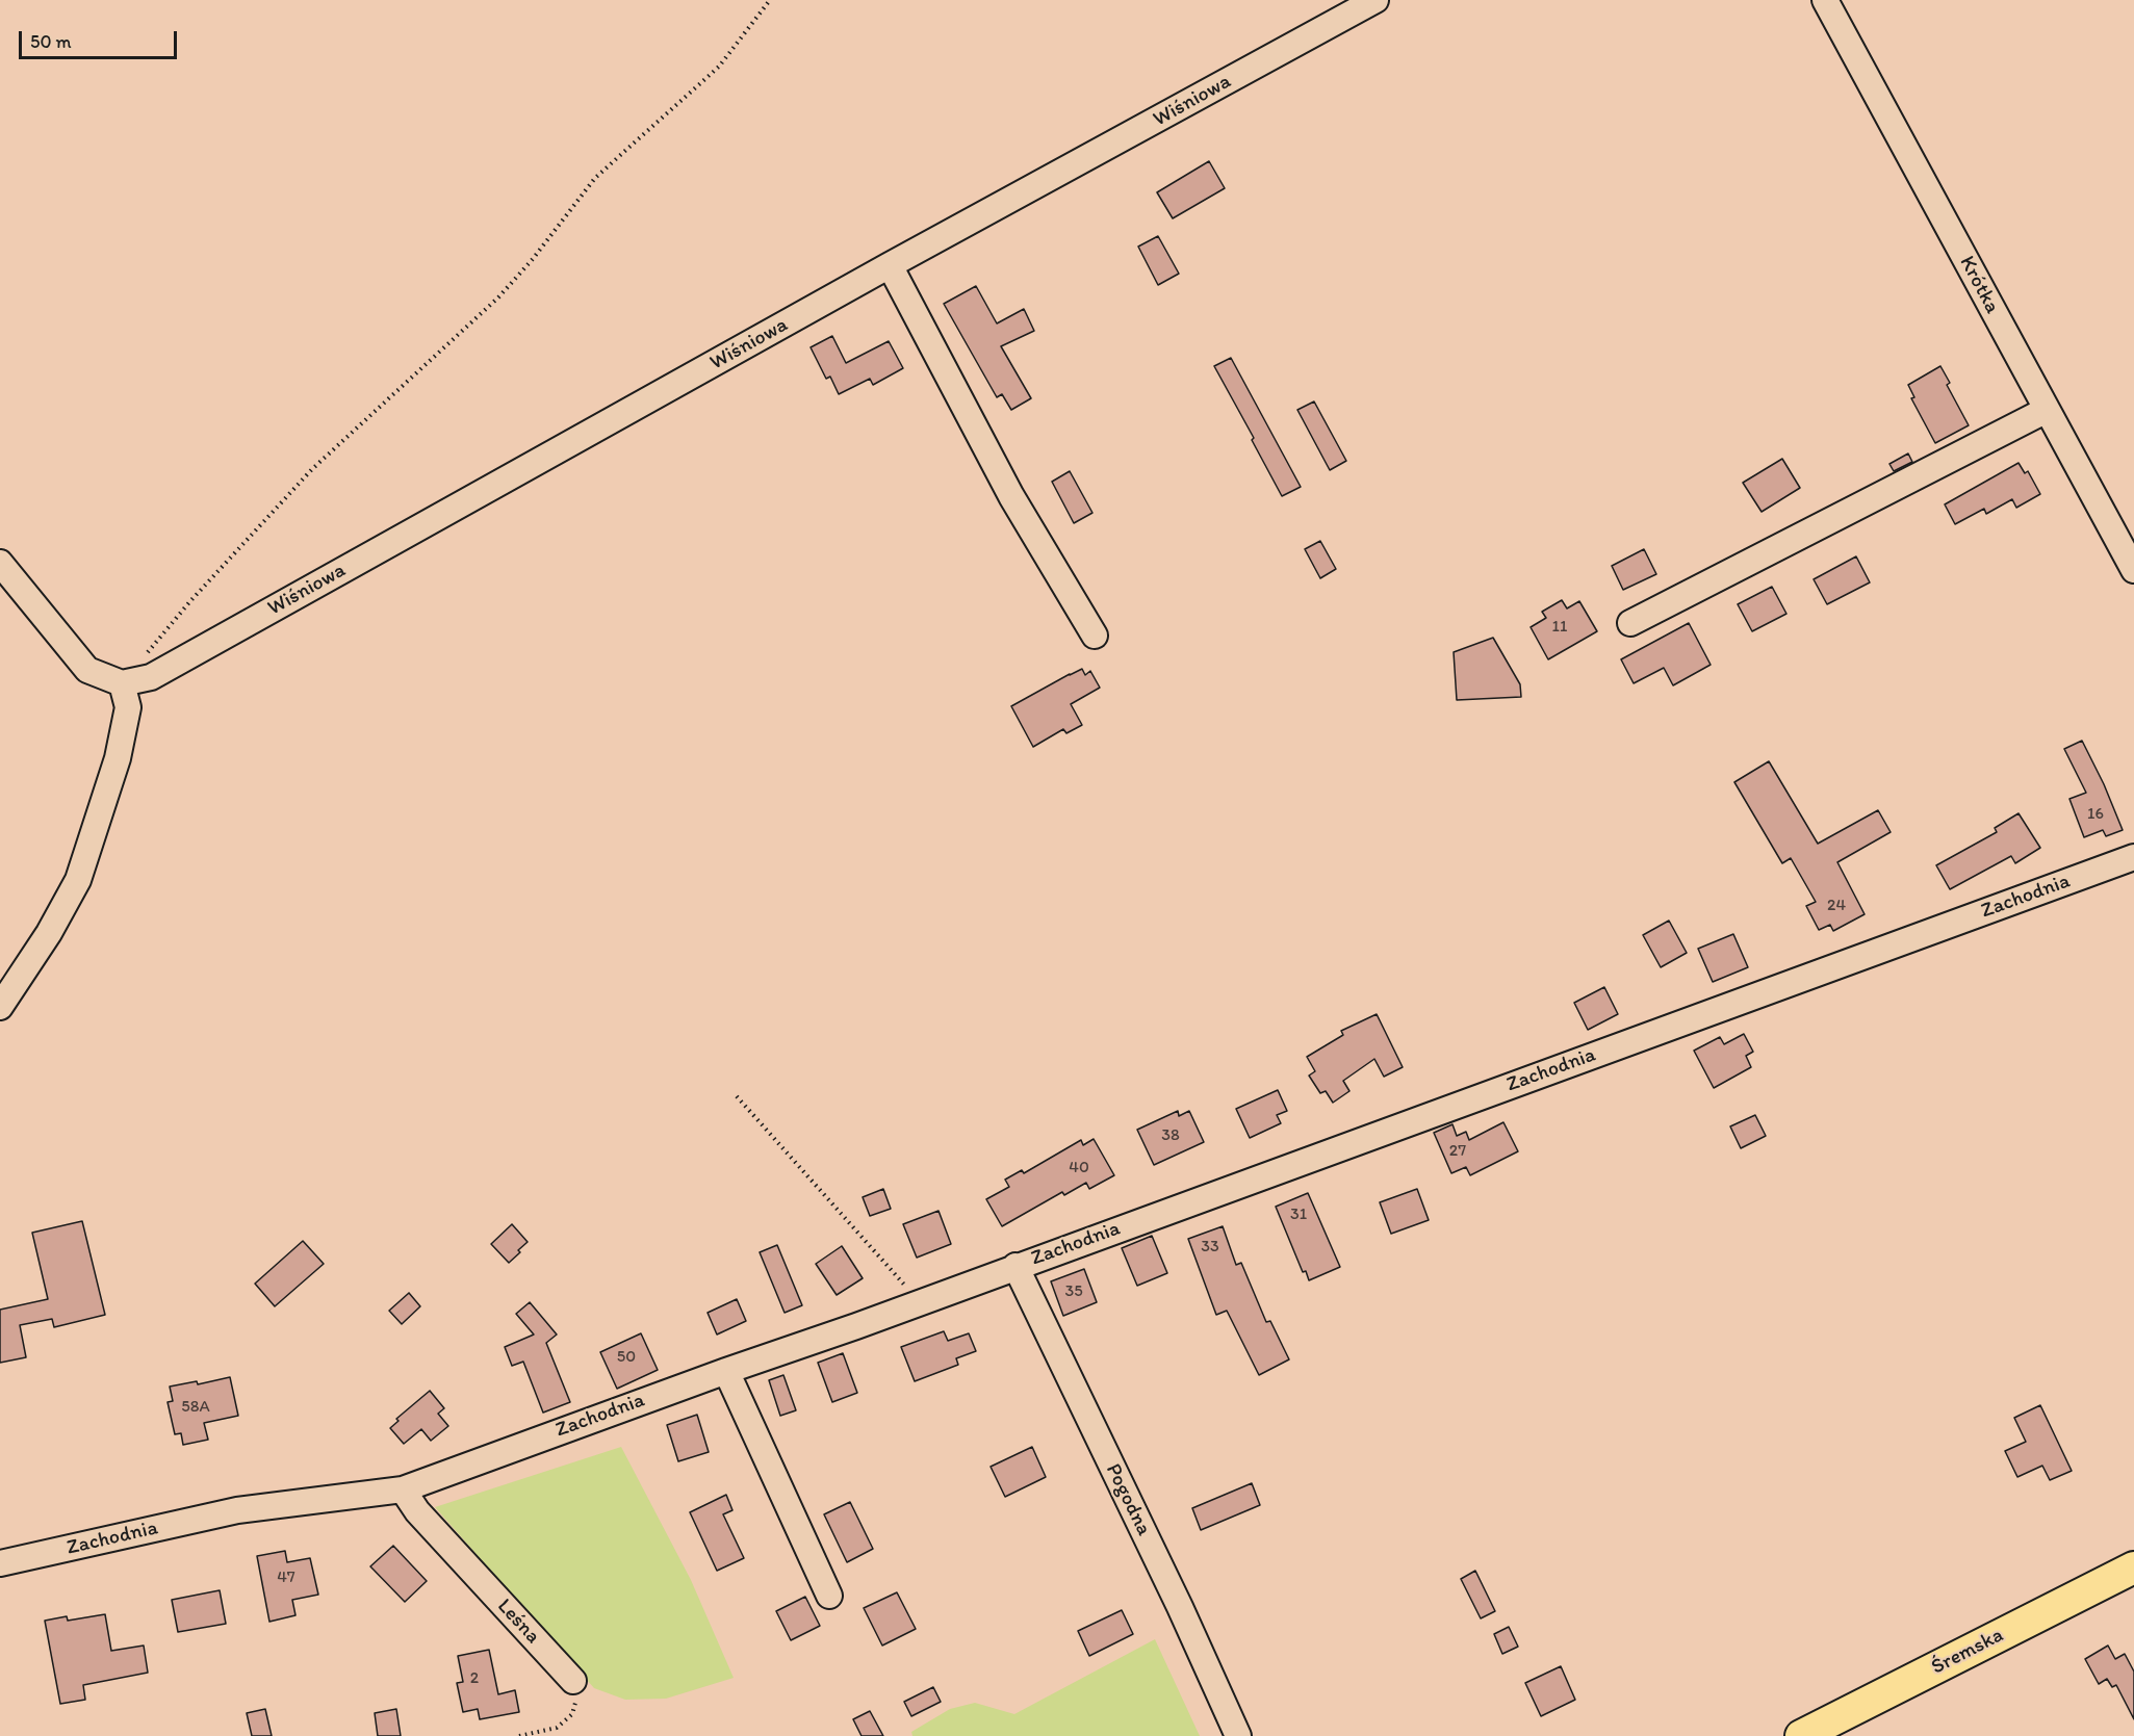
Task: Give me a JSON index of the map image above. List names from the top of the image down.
{
  "streets": {
    "main road": ["Śremska"],
    "street": [
      "Wiśniowa",
      "Krótka",
      "Zachodnia",
      "Pogodna",
      "Leśna"
    ]
  },
  "crossings": [
    ["Zachodnia", "Pogodna"],
    ["Zachodnia", "Leśna"]
  ],
  "house_numbers": [
    "11",
    "16",
    "24",
    "38",
    "27",
    "40",
    "31",
    "33",
    "35",
    "50",
    "58A",
    "47",
    "2"
  ],
  "scale_bar": "50 m"
}
